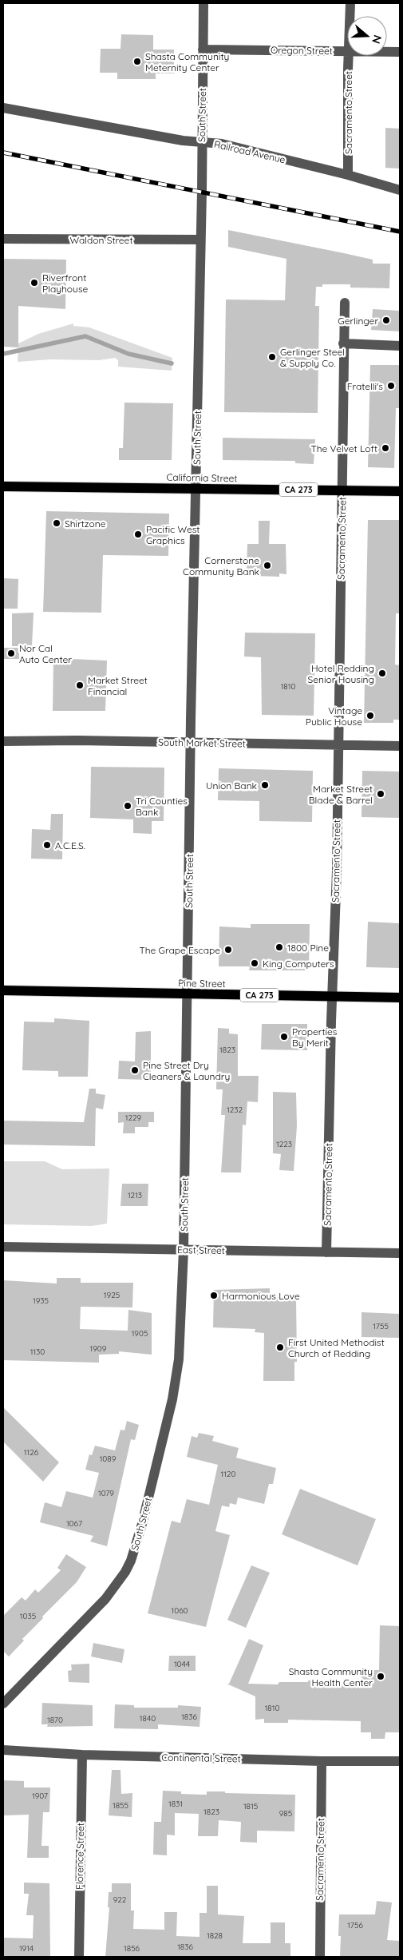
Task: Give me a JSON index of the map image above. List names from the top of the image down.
{
  "streets": {
    "main road": ["California Street", "CA 273", "Pine Street"],
    "street": [
      "Oregon Street",
      "Sacramento Street",
      "South Street",
      "Railroad Avenue",
      "Waldon Street",
      "South Market Street",
      "East Street",
      "Continental Street",
      "Florence Street"
    ]
  },
  "crossings": [
    ["Oregon Street", "South Street"],
    ["Sacramento Street", "Railroad Avenue"],
    ["Sacramento Street", "California Street"],
    ["Sacramento Street", "South Market Street"],
    ["Sacramento Street", "Pine Street"],
    ["Sacramento Street", "East Street"],
    ["Sacramento Street", "Continental Street"],
    ["South Street", "Railroad Avenue"],
    ["South Street", "Waldon Street"],
    ["South Street", "California Street"],
    ["South Street", "South Market Street"],
    ["South Street", "Pine Street"],
    ["South Street", "East Street"],
    ["Continental Street", "Florence Street"]
  ],
  "places": [
    "Shasta Community Meternity Center",
    "Riverfront Playhouse",
    "Gerlinger",
    "Gerlinger Steel & Supply Co.",
    "Fratelli's",
    "The Velvet Loft",
    "Shirtzone",
    "Pacific West Graphics",
    "Cornerstone Community Bank",
    "Nor Cal Auto Center",
    "Hotel Redding Senior Housing",
    "Market Street Financial",
    "Vintage Public House",
    "Union Bank",
    "Market Street Blade & Barrel",
    "Tri Counties Bank",
    "A.C.E.S.",
    "1800 Pine",
    "The Grape Escape",
    "King Computers",
    "Properties By Merit",
    "Pine Street Dry Cleaners & Laundry",
    "Harmonious Love",
    "First United Methodist Church of Redding",
    "Shasta Community Health Center"
  ],
  "house_numbers": [
    "1810",
    "1823",
    "1232",
    "1229",
    "1223",
    "1213",
    "1925",
    "1935",
    "1755",
    "1905",
    "1909",
    "1130",
    "1126",
    "1089",
    "1120",
    "1079",
    "1067",
    "1060",
    "1035",
    "1044",
    "1810",
    "1836",
    "1840",
    "1870",
    "1907",
    "1831",
    "1855",
    "1815",
    "1823",
    "985",
    "922",
    "1756",
    "1828",
    "1836",
    "1914",
    "1856"
  ],
  "north": "right"
}
